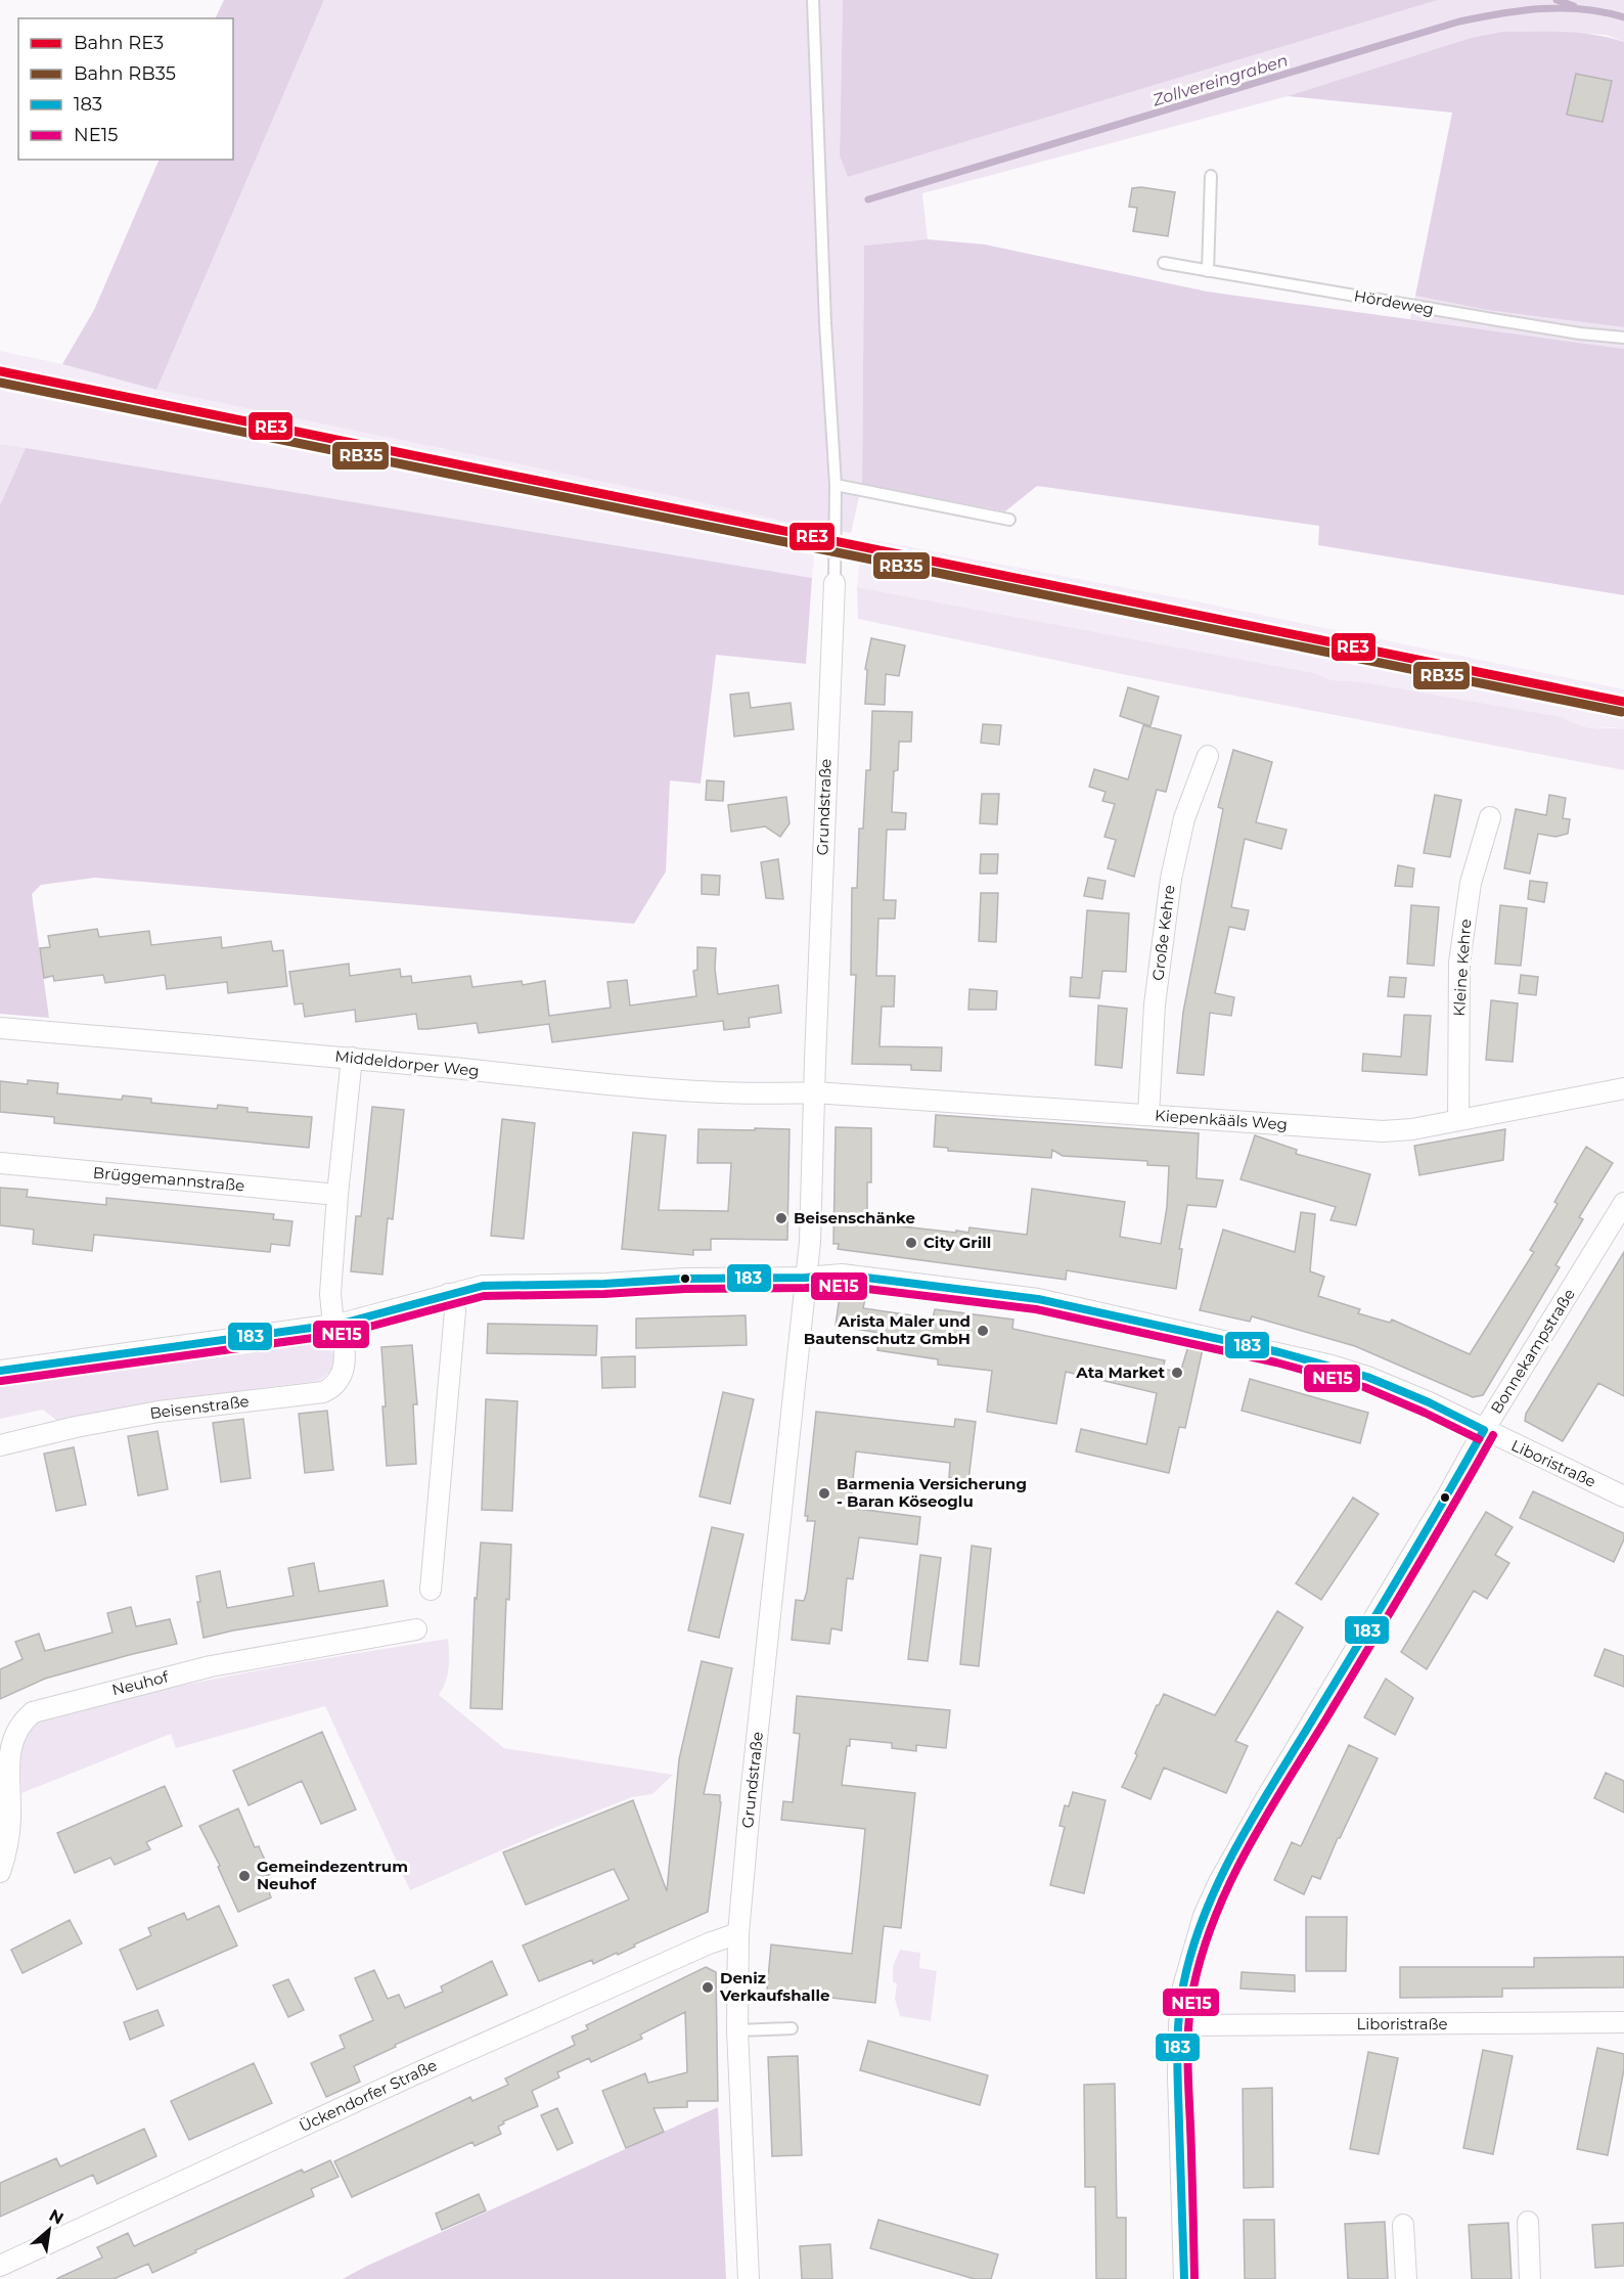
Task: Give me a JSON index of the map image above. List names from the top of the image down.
{
  "streets": {
    "street": [
      "Grundstraße",
      "Große Kehre",
      "Kleine Kehre",
      "Middeldorper Weg",
      "Kiepenkääls Weg",
      "Brüggemannstraße",
      "Bonnekampstraße",
      "Beisenstraße",
      "Liboristraße",
      "Neuhof",
      "Ückendorfer Straße"
    ],
    "lane": ["Hördeweg"]
  },
  "crossings": [
    ["Grundstraße", "Middeldorper Weg"],
    ["Grundstraße", "Kiepenkääls Weg"],
    ["Grundstraße", "Ückendorfer Straße"],
    ["Große Kehre", "Kiepenkääls Weg"],
    ["Kleine Kehre", "Kiepenkääls Weg"],
    ["Middeldorper Weg", "Kiepenkääls Weg"],
    ["Bonnekampstraße", "Liboristraße"]
  ],
  "water": ["Zollvereingraben"],
  "places": [
    "Beisenschänke",
    "City Grill",
    "Arista Maler und Bautenschutz GmbH",
    "Ata Market",
    "Barmenia Versicherung - Baran Köseoglu",
    "Gemeindezentrum Neuhof",
    "Deniz Verkaufshalle"
  ],
  "lines": [
    "rail line RE3",
    "rail line RB35",
    "transit line 183",
    "transit line NE15"
  ],
  "legend": [
    "Bahn RE3",
    "Bahn RB35",
    "183",
    "NE15"
  ],
  "north": "top right"
}
